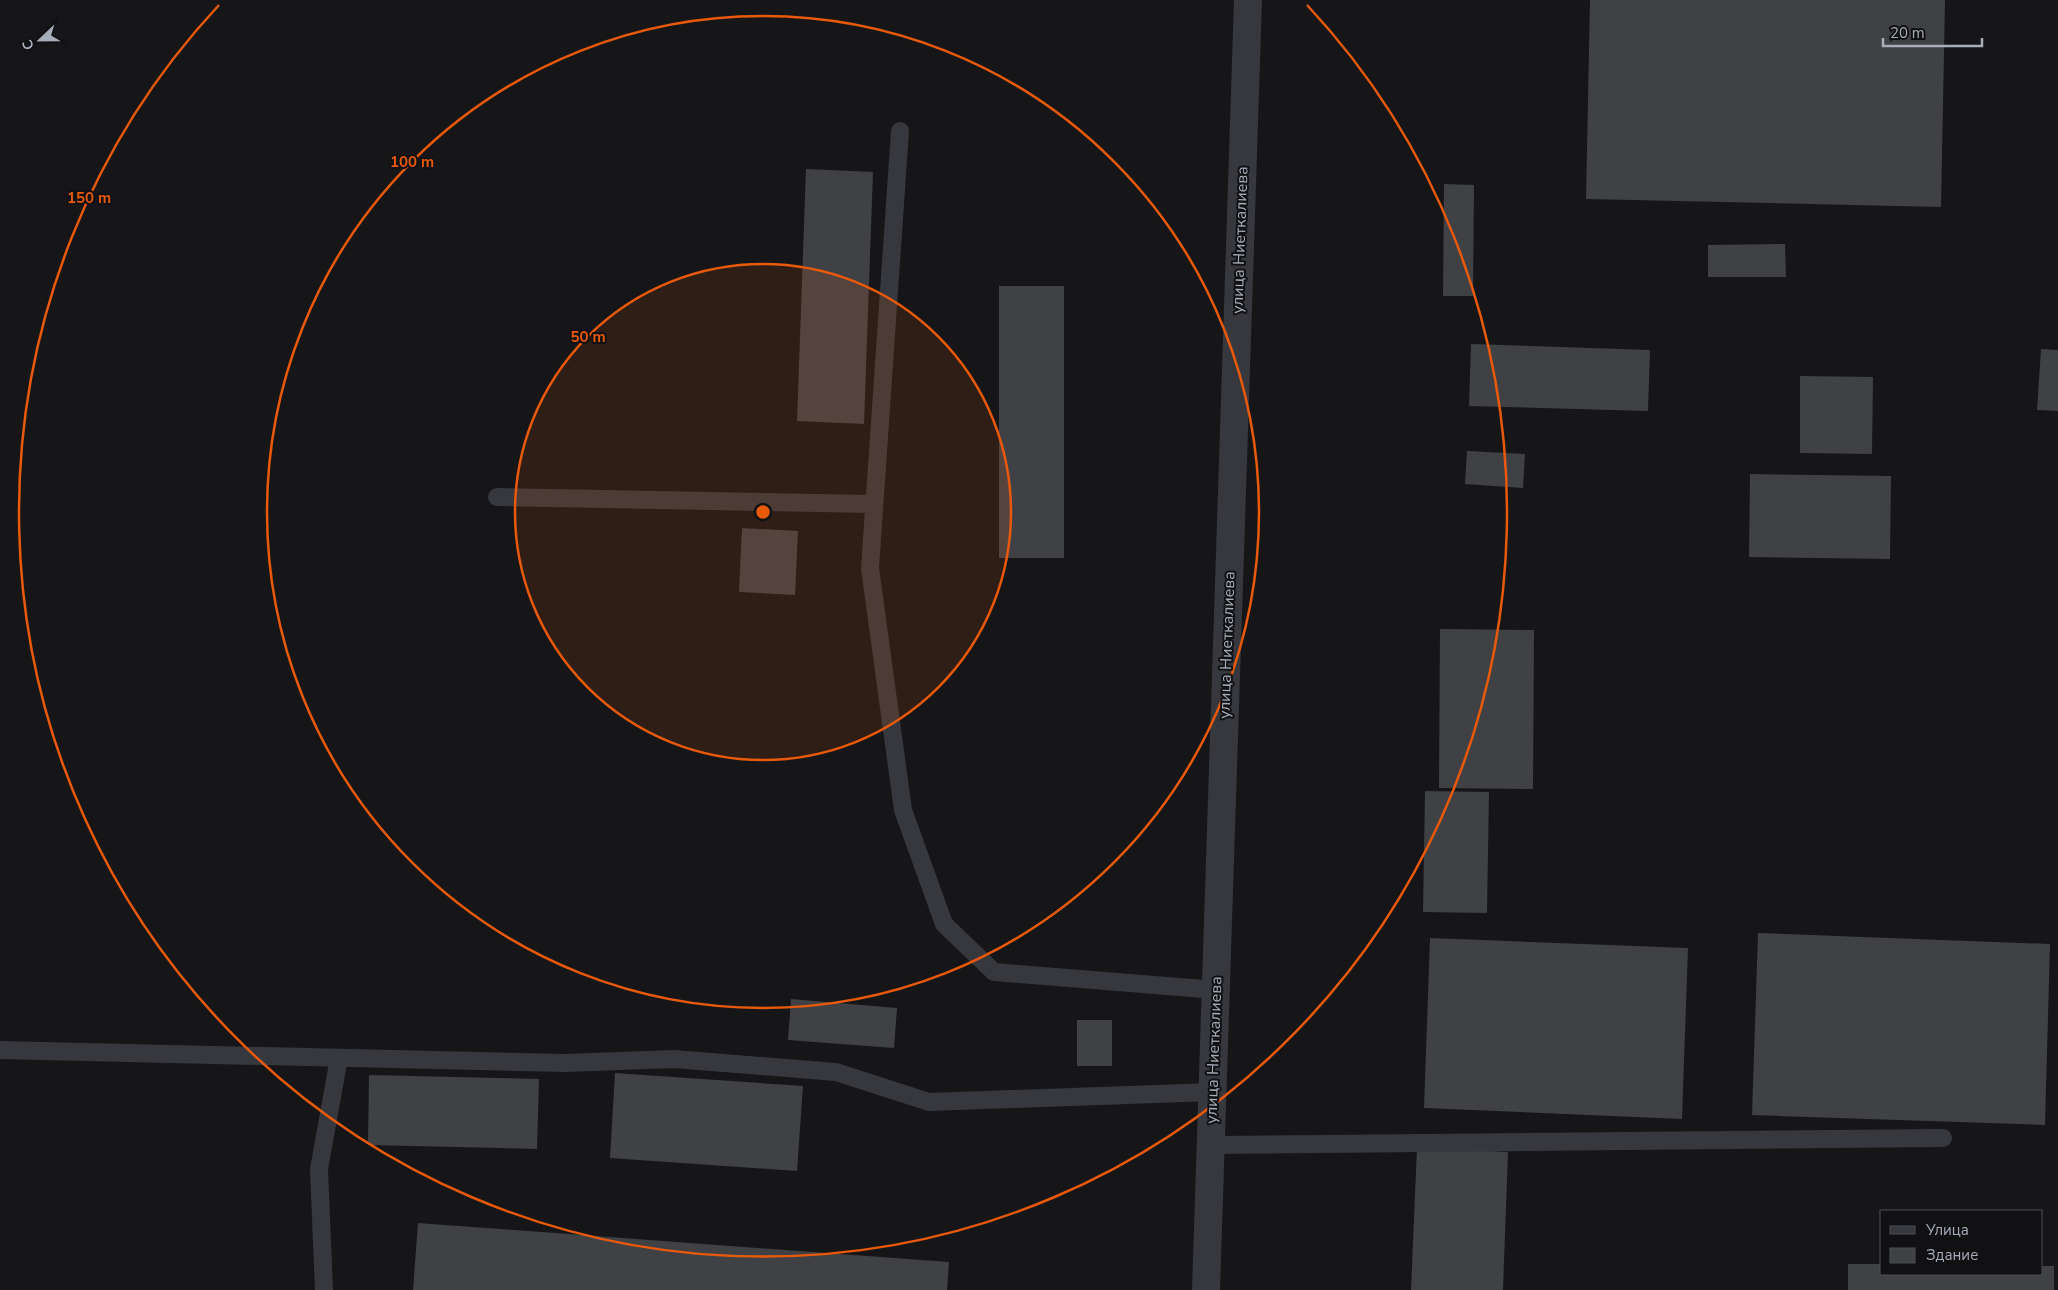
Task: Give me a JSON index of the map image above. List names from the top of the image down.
{
  "streets": {
    "street": ["улица Ниеткалиева"]
  },
  "legend": ["Улица", "Здание"],
  "scale_bar": "20 m",
  "north": "left",
  "rings": ["100 m", "150 m", "50 m"]
}
